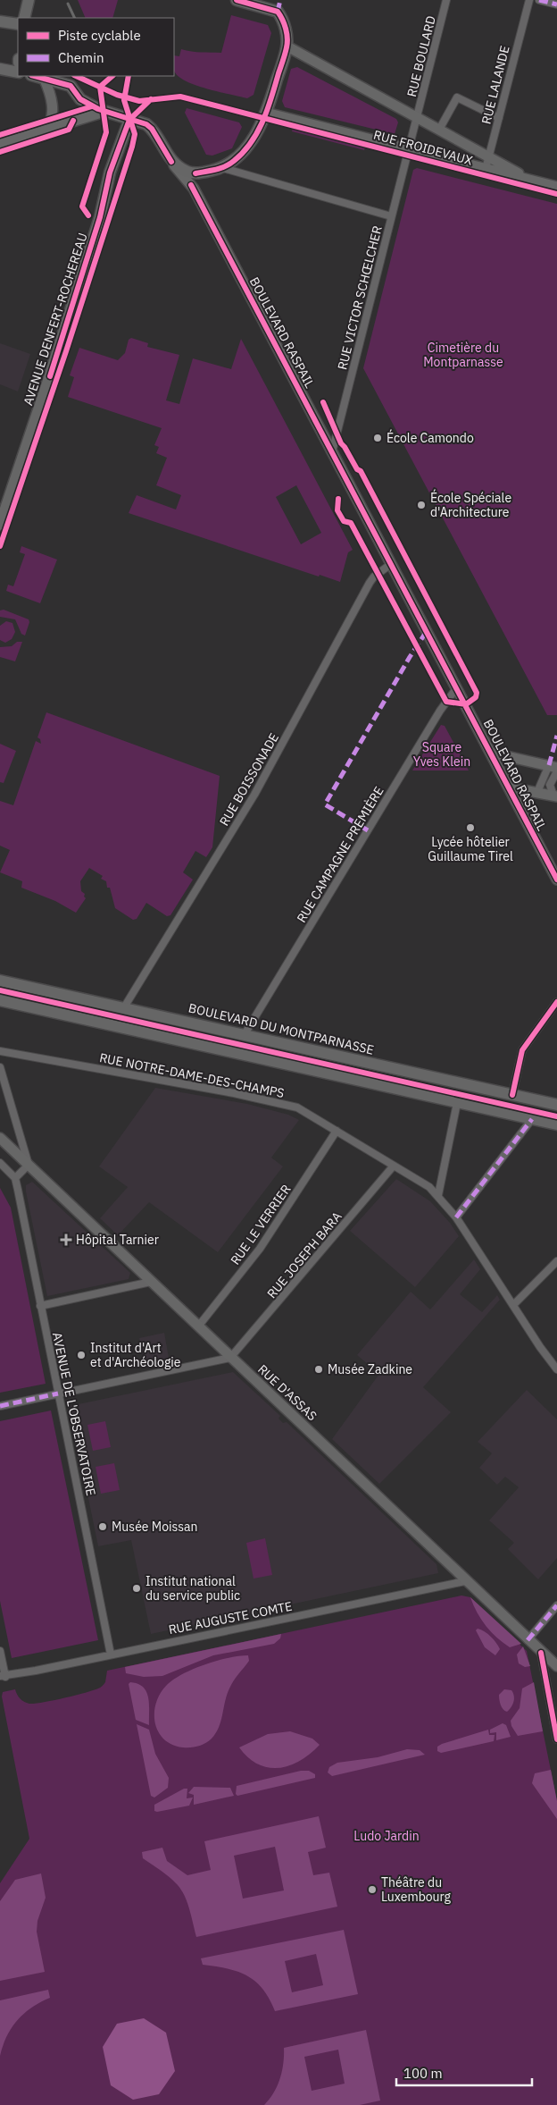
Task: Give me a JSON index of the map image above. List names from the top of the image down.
{
  "streets": {
    "main road": [
      "RUE FROIDEVAUX",
      "AVENUE DENFERT-ROCHEREAU",
      "BOULEVARD RASPAIL",
      "BOULEVARD DU MONTPARNASSE",
      "RUE D'ASSAS"
    ],
    "street": [
      "RUE BOULARD",
      "RUE LALANDE",
      "RUE VICTOR SCHŒLCHER",
      "RUE BOISSONADE",
      "RUE CAMPAGNE PREMIÈRE",
      "RUE NOTRE-DAME-DES-CHAMPS",
      "RUE LE VERRIER",
      "RUE JOSEPH BARA",
      "AVENUE DE L'OBSERVATOIRE",
      "RUE AUGUSTE COMTE"
    ]
  },
  "crossings": [
    ["RUE BOULARD", "RUE FROIDEVAUX"],
    ["RUE BOULARD", "RUE VICTOR SCHŒLCHER"],
    ["RUE LALANDE", "RUE FROIDEVAUX"],
    ["RUE FROIDEVAUX", "RUE VICTOR SCHŒLCHER"],
    ["RUE VICTOR SCHŒLCHER", "BOULEVARD RASPAIL"],
    ["BOULEVARD RASPAIL", "RUE BOISSONADE"],
    ["BOULEVARD RASPAIL", "RUE CAMPAGNE PREMIÈRE"],
    ["RUE BOISSONADE", "BOULEVARD DU MONTPARNASSE"],
    ["RUE CAMPAGNE PREMIÈRE", "BOULEVARD DU MONTPARNASSE"],
    ["RUE NOTRE-DAME-DES-CHAMPS", "RUE LE VERRIER"],
    ["RUE NOTRE-DAME-DES-CHAMPS", "RUE JOSEPH BARA"],
    ["RUE LE VERRIER", "RUE D'ASSAS"],
    ["RUE JOSEPH BARA", "RUE D'ASSAS"],
    ["RUE D'ASSAS", "RUE AUGUSTE COMTE"],
    ["AVENUE DE L'OBSERVATOIRE", "RUE AUGUSTE COMTE"]
  ],
  "parks": ["Cimetière du Montparnasse", "Square Yves Klein", "Ludo Jardin"],
  "places": {
    "other": [
      "École Camondo",
      "École Spéciale d'Architecture",
      "Lycée hôtelier Guillaume Tirel",
      "Institut d'Art et d'Archéologie",
      "Musée Zadkine",
      "Musée Moissan",
      "Institut national du service public",
      "Théâtre du Luxembourg"
    ],
    "health": ["Hôpital Tarnier"]
  },
  "legend": ["Piste cyclable", "Chemin"],
  "scale_bar": "100 m"
}
